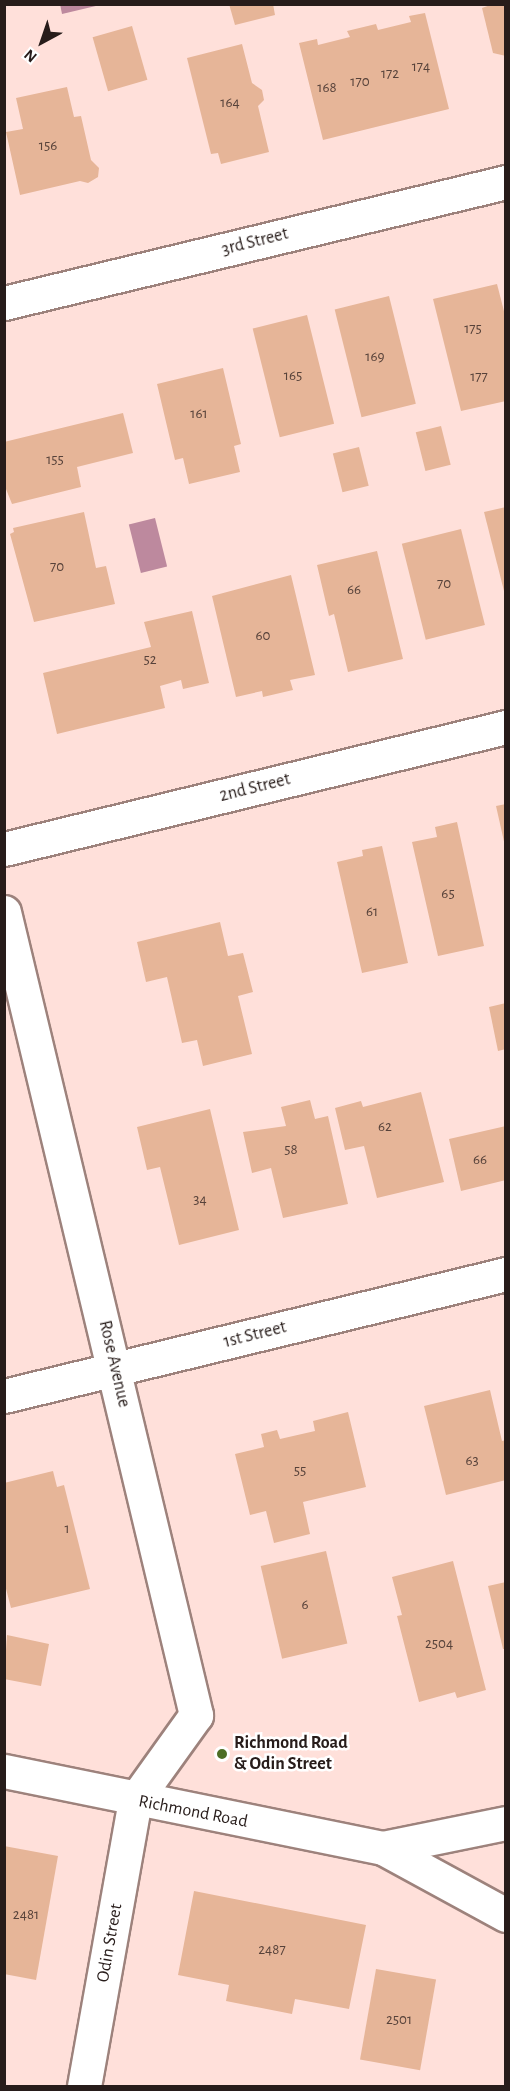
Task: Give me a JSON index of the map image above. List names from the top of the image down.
{
  "streets": {
    "street": [
      "3rd Street",
      "2nd Street",
      "1st Street",
      "Rose Avenue",
      "Richmond Road",
      "Odin Street"
    ]
  },
  "crossings": [
    ["1st Street", "Rose Avenue"],
    ["Rose Avenue", "Richmond Road"],
    ["Rose Avenue", "Odin Street"],
    ["Richmond Road", "Odin Street"]
  ],
  "places": ["Richmond Road & Odin Street"],
  "house_numbers": [
    "174",
    "172",
    "170",
    "168",
    "164",
    "156",
    "175",
    "169",
    "165",
    "177",
    "161",
    "155",
    "70",
    "70",
    "66",
    "60",
    "52",
    "65",
    "61",
    "62",
    "58",
    "66",
    "34",
    "63",
    "55",
    "1",
    "6",
    "2504",
    "2481",
    "2487",
    "2501"
  ],
  "north": "bottom left"
}
